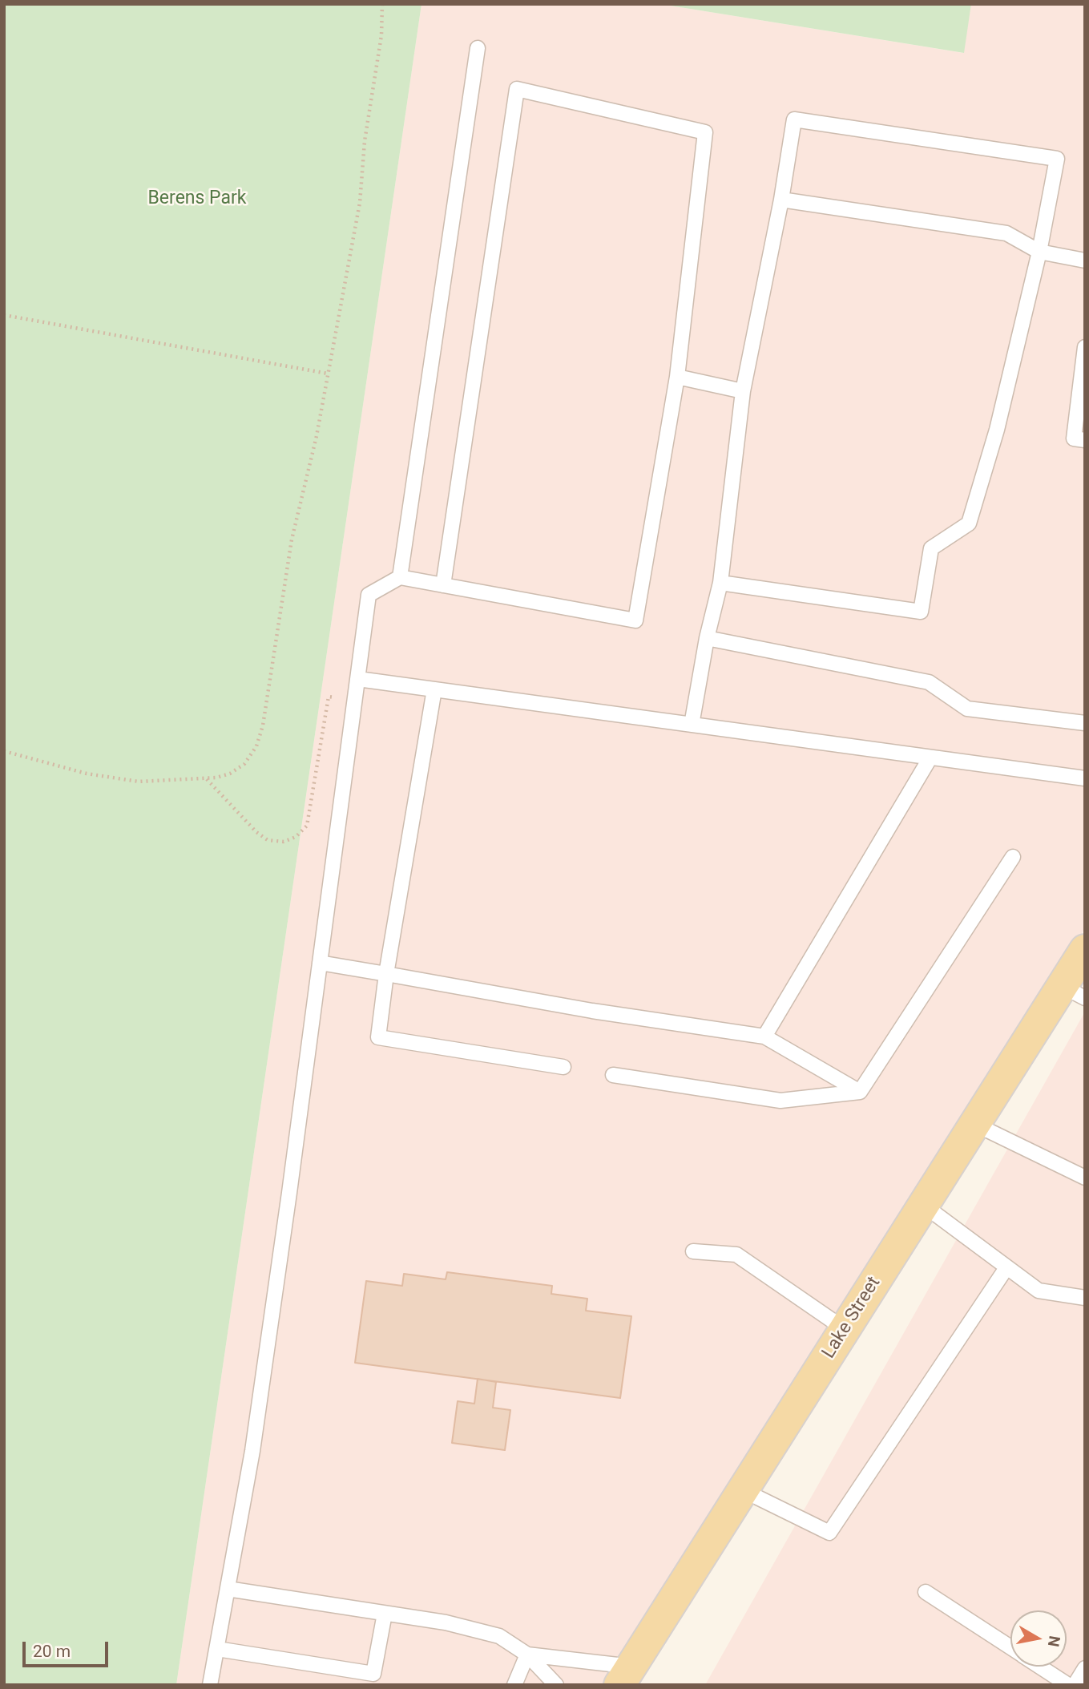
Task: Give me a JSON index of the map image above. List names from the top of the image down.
{
  "streets": {
    "main road": ["Lake Street"]
  },
  "parks": ["Berens Park"],
  "scale_bar": "20 m",
  "north": "right"
}
